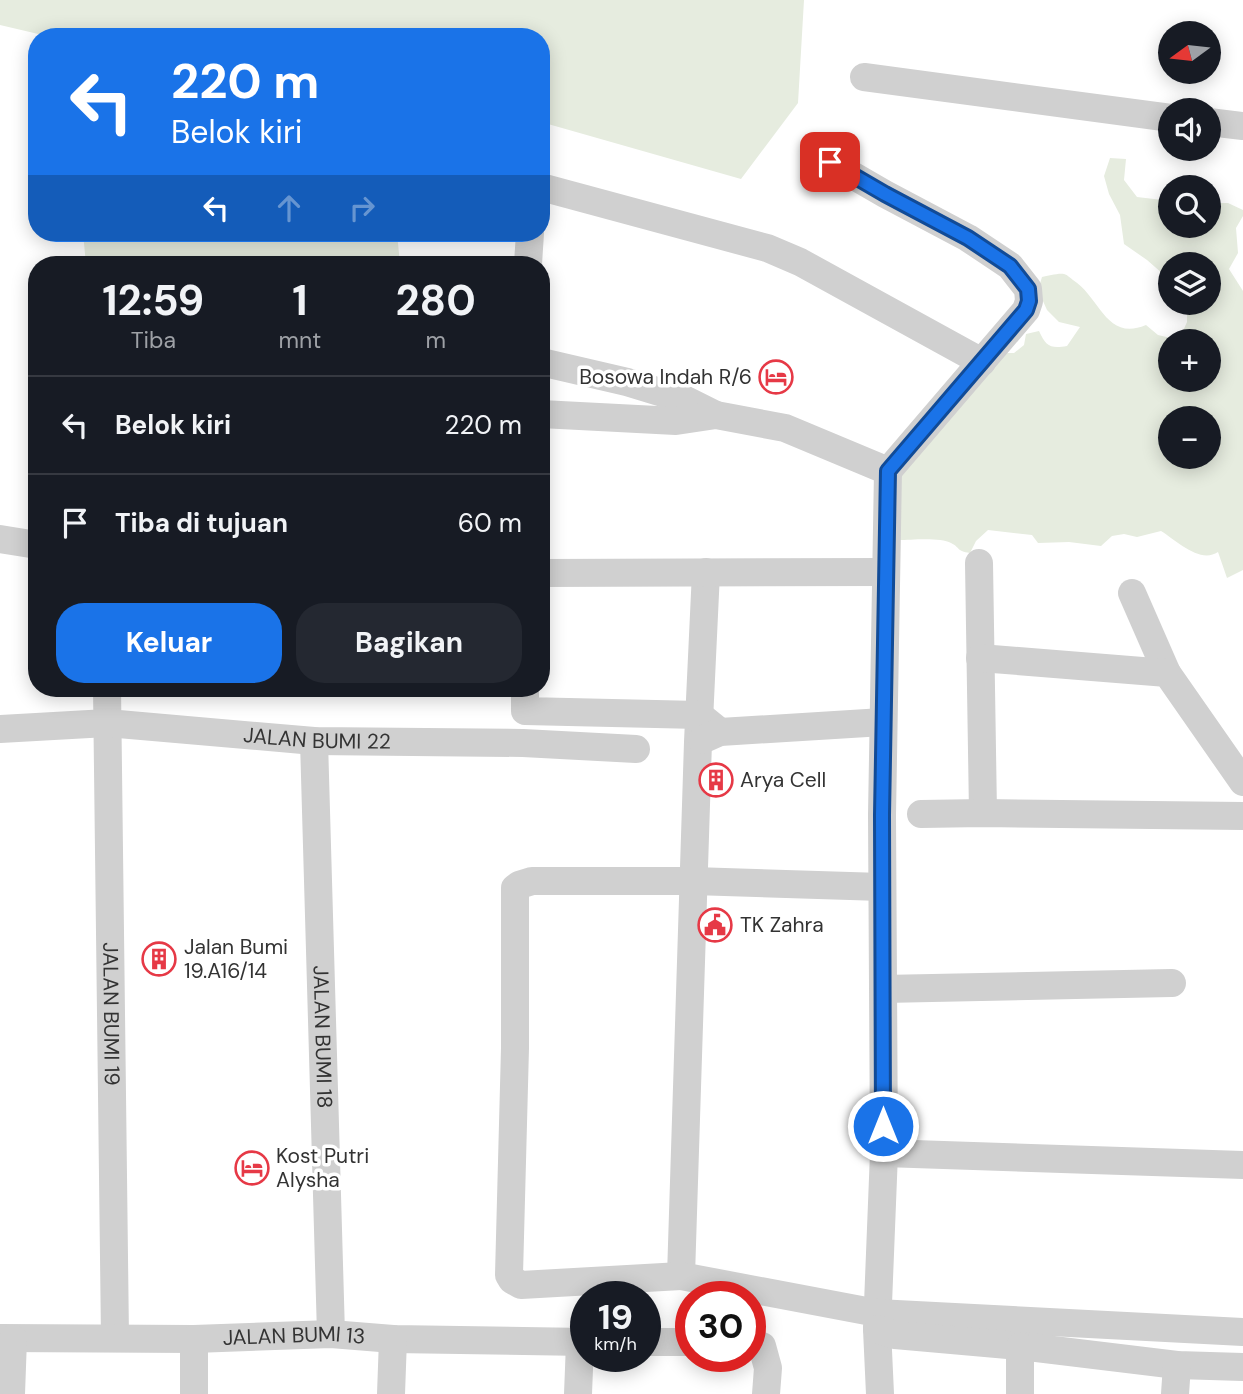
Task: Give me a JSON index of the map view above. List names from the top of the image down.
{
  "streets": {
    "street": [
      "JALAN BUMI 22",
      "JALAN BUMI 19",
      "JALAN BUMI 18",
      "JALAN BUMI 13"
    ]
  },
  "crossings": [
    ["JALAN BUMI 22", "JALAN BUMI 19"],
    ["JALAN BUMI 22", "JALAN BUMI 18"],
    ["JALAN BUMI 19", "JALAN BUMI 13"],
    ["JALAN BUMI 18", "JALAN BUMI 13"]
  ],
  "places": {
    "hotel": ["Bosowa Indah R/6", "Kost Putri Alysha"],
    "building": ["Arya Cell", "Jalan Bumi 19.A16/14"],
    "public building": ["TK Zahra"]
  },
  "north": "left",
  "page": {
    "map_buttons": ["+", "−"],
    "turn": ["220 m", "Belok kiri"],
    "eta": [
      "12:59",
      "Tiba",
      "1",
      "mnt",
      "280",
      "m"
    ],
    "list": [
      {
        "name": "Belok kiri",
        "value": "220 m"
      },
      {
        "name": "Tiba di tujuan",
        "value": "60 m"
      }
    ],
    "buttons": ["Keluar", "Bagikan"],
    "speed": "19 km/h",
    "limit": "30"
  }
}
